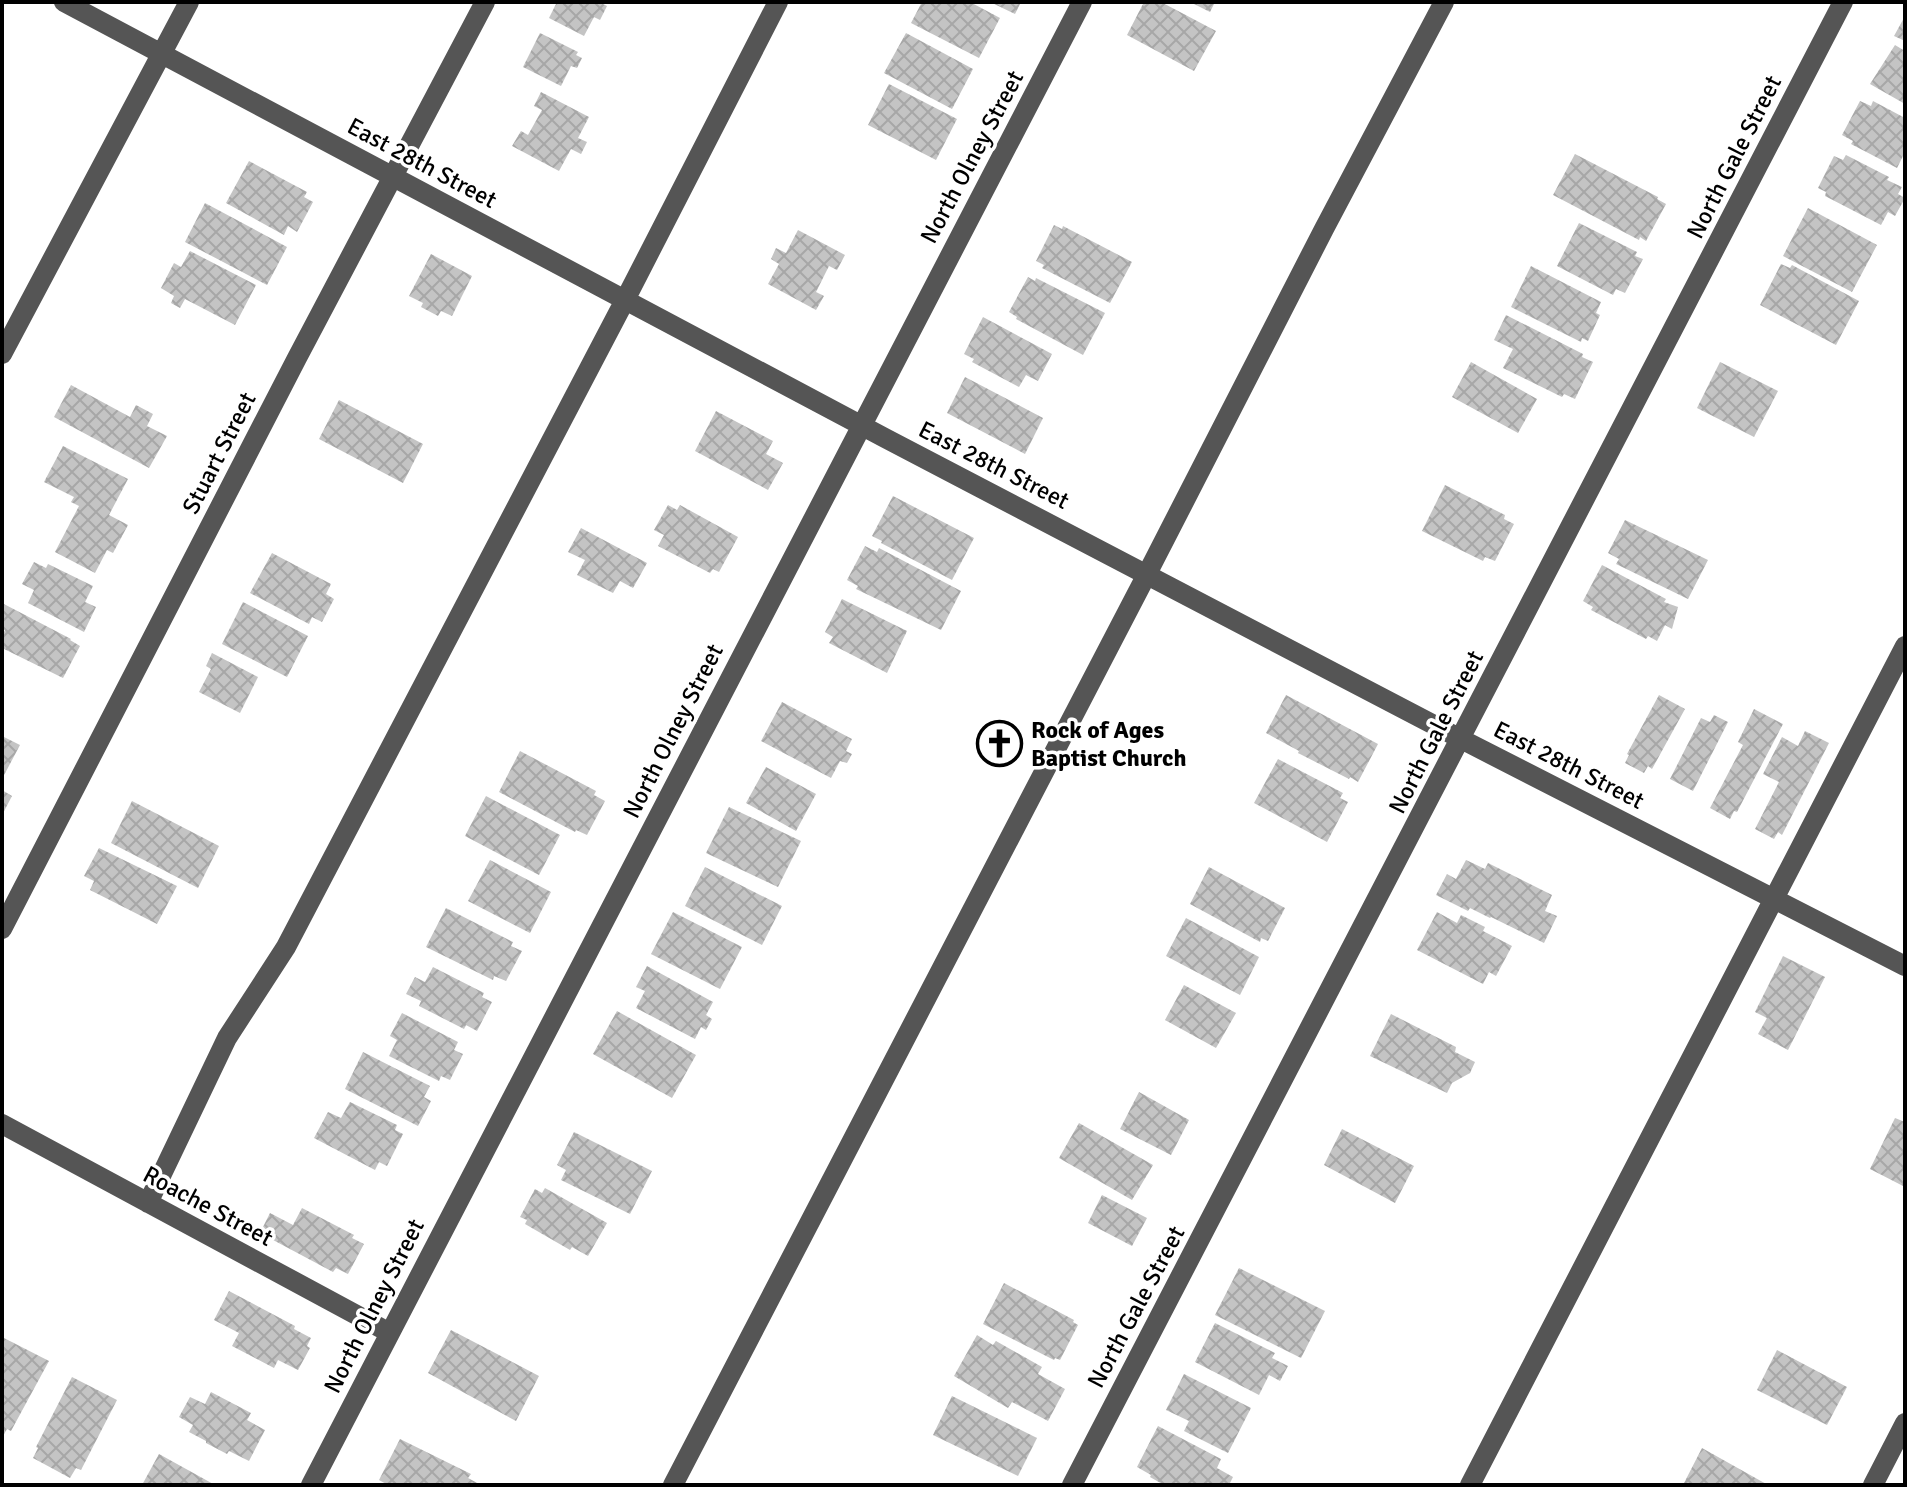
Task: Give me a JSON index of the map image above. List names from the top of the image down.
{
  "streets": {
    "street": [
      "North Olney Street",
      "North Gale Street",
      "East 28th Street",
      "Stuart Street",
      "Roache Street"
    ]
  },
  "crossings": [
    ["North Olney Street", "East 28th Street"],
    ["North Olney Street", "Roache Street"],
    ["North Gale Street", "East 28th Street"],
    ["East 28th Street", "Stuart Street"]
  ],
  "places": {
    "church": ["Rock of Ages Baptist Church"]
  }
}
